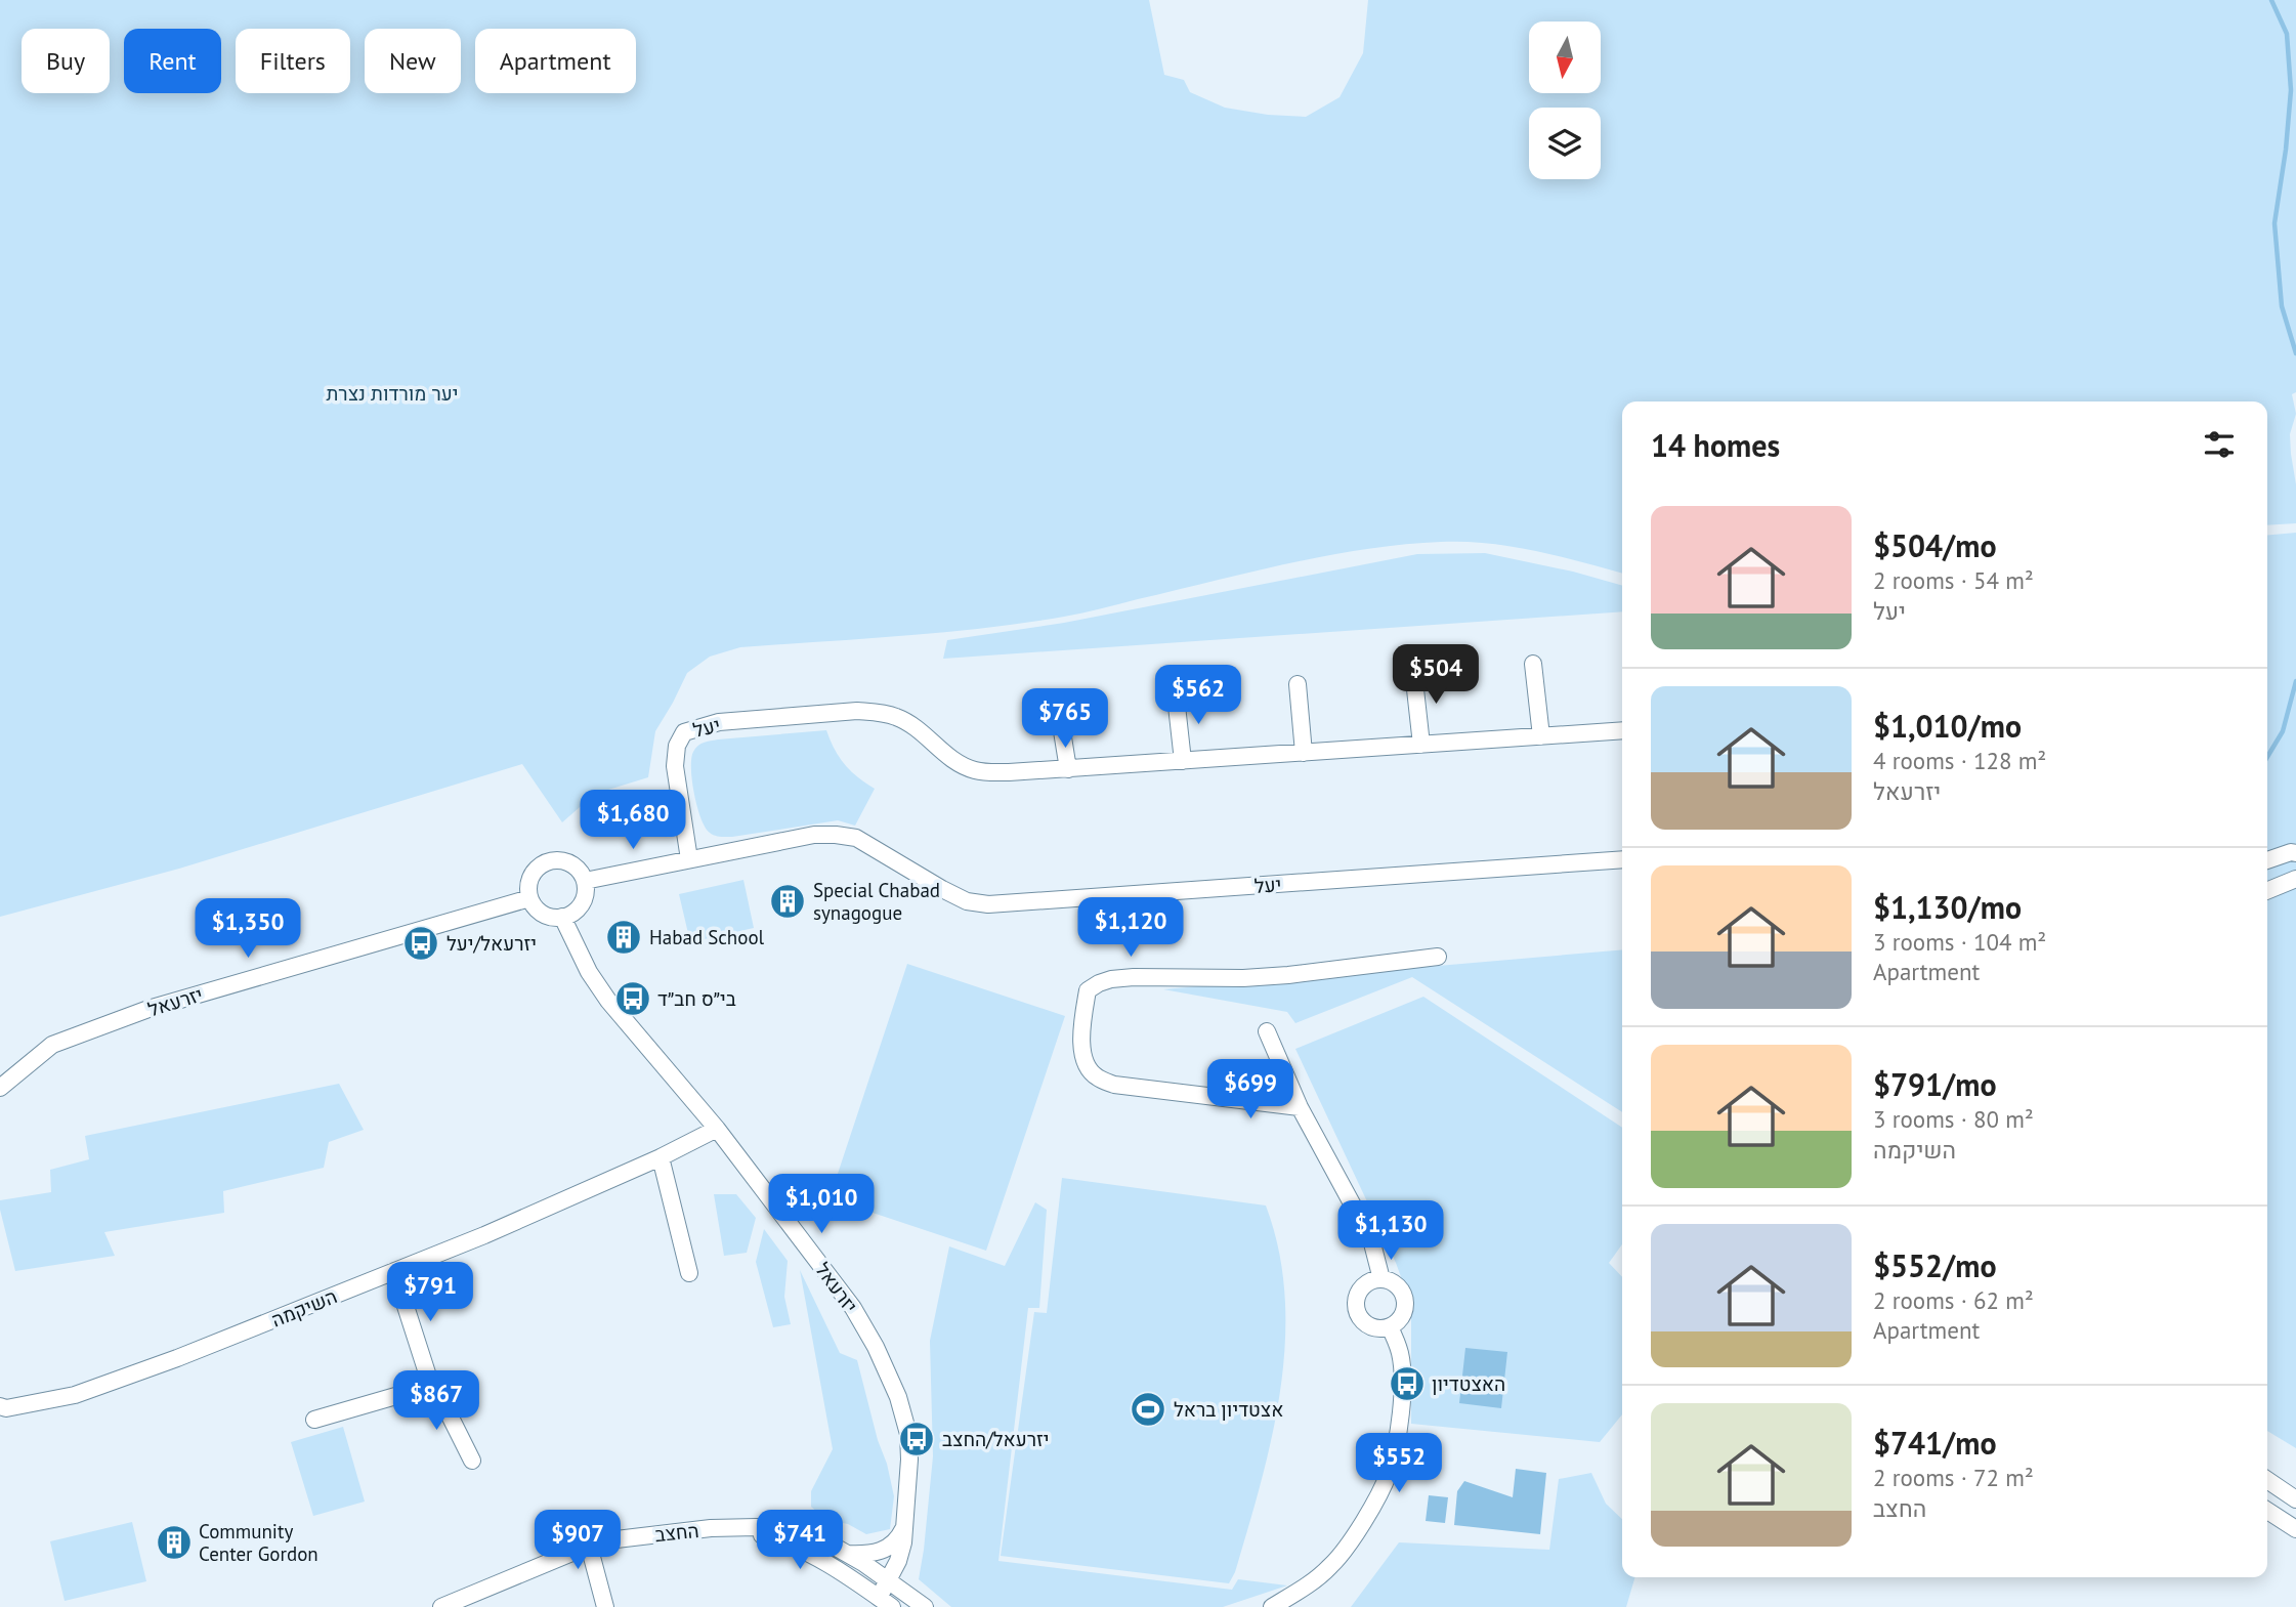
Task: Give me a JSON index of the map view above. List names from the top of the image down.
{
  "streets": {
    "street": [
      "יעל",
      "יזרעאל",
      "השיקמה",
      "החצב"
    ]
  },
  "crossings": [
    ["יזרעאל", "השיקמה"],
    ["יזרעאל", "החצב"]
  ],
  "parks": ["יער מורדות נצרת"],
  "places": {
    "building": ["Special Chabad synagogue", "Habad School", "Community Center Gordon"],
    "bus stop": [
      "יזרעאל/יעל",
      "בי״ס חב״ד",
      "האצטדיון",
      "יזרעאל/החצב"
    ],
    "sports": ["אצטדיון בראל"]
  },
  "north": "bottom",
  "page": {
    "chip": [
      "Buy",
      "Rent",
      "Filters",
      "New",
      "Apartment"
    ],
    "heading": "14 homes",
    "list": [
      {
        "name": "$504/mo",
        "note": "2 rooms · 54 m² · יעל"
      },
      {
        "name": "$1,010/mo",
        "note": "4 rooms · 128 m² · יזרעאל"
      },
      {
        "name": "$1,130/mo",
        "note": "3 rooms · 104 m² · Apartment"
      },
      {
        "name": "$791/mo",
        "note": "3 rooms · 80 m² · השיקמה"
      },
      {
        "name": "$552/mo",
        "note": "2 rooms · 62 m² · Apartment"
      },
      {
        "name": "$741/mo",
        "note": "2 rooms · 72 m² · החצב"
      }
    ],
    "price": [
      "$504",
      "$562",
      "$765",
      "$1,680",
      "$1,120",
      "$1,350",
      "$699",
      "$1,010",
      "$1,130",
      "$791",
      "$867",
      "$552",
      "$907",
      "$741"
    ]
  }
}
